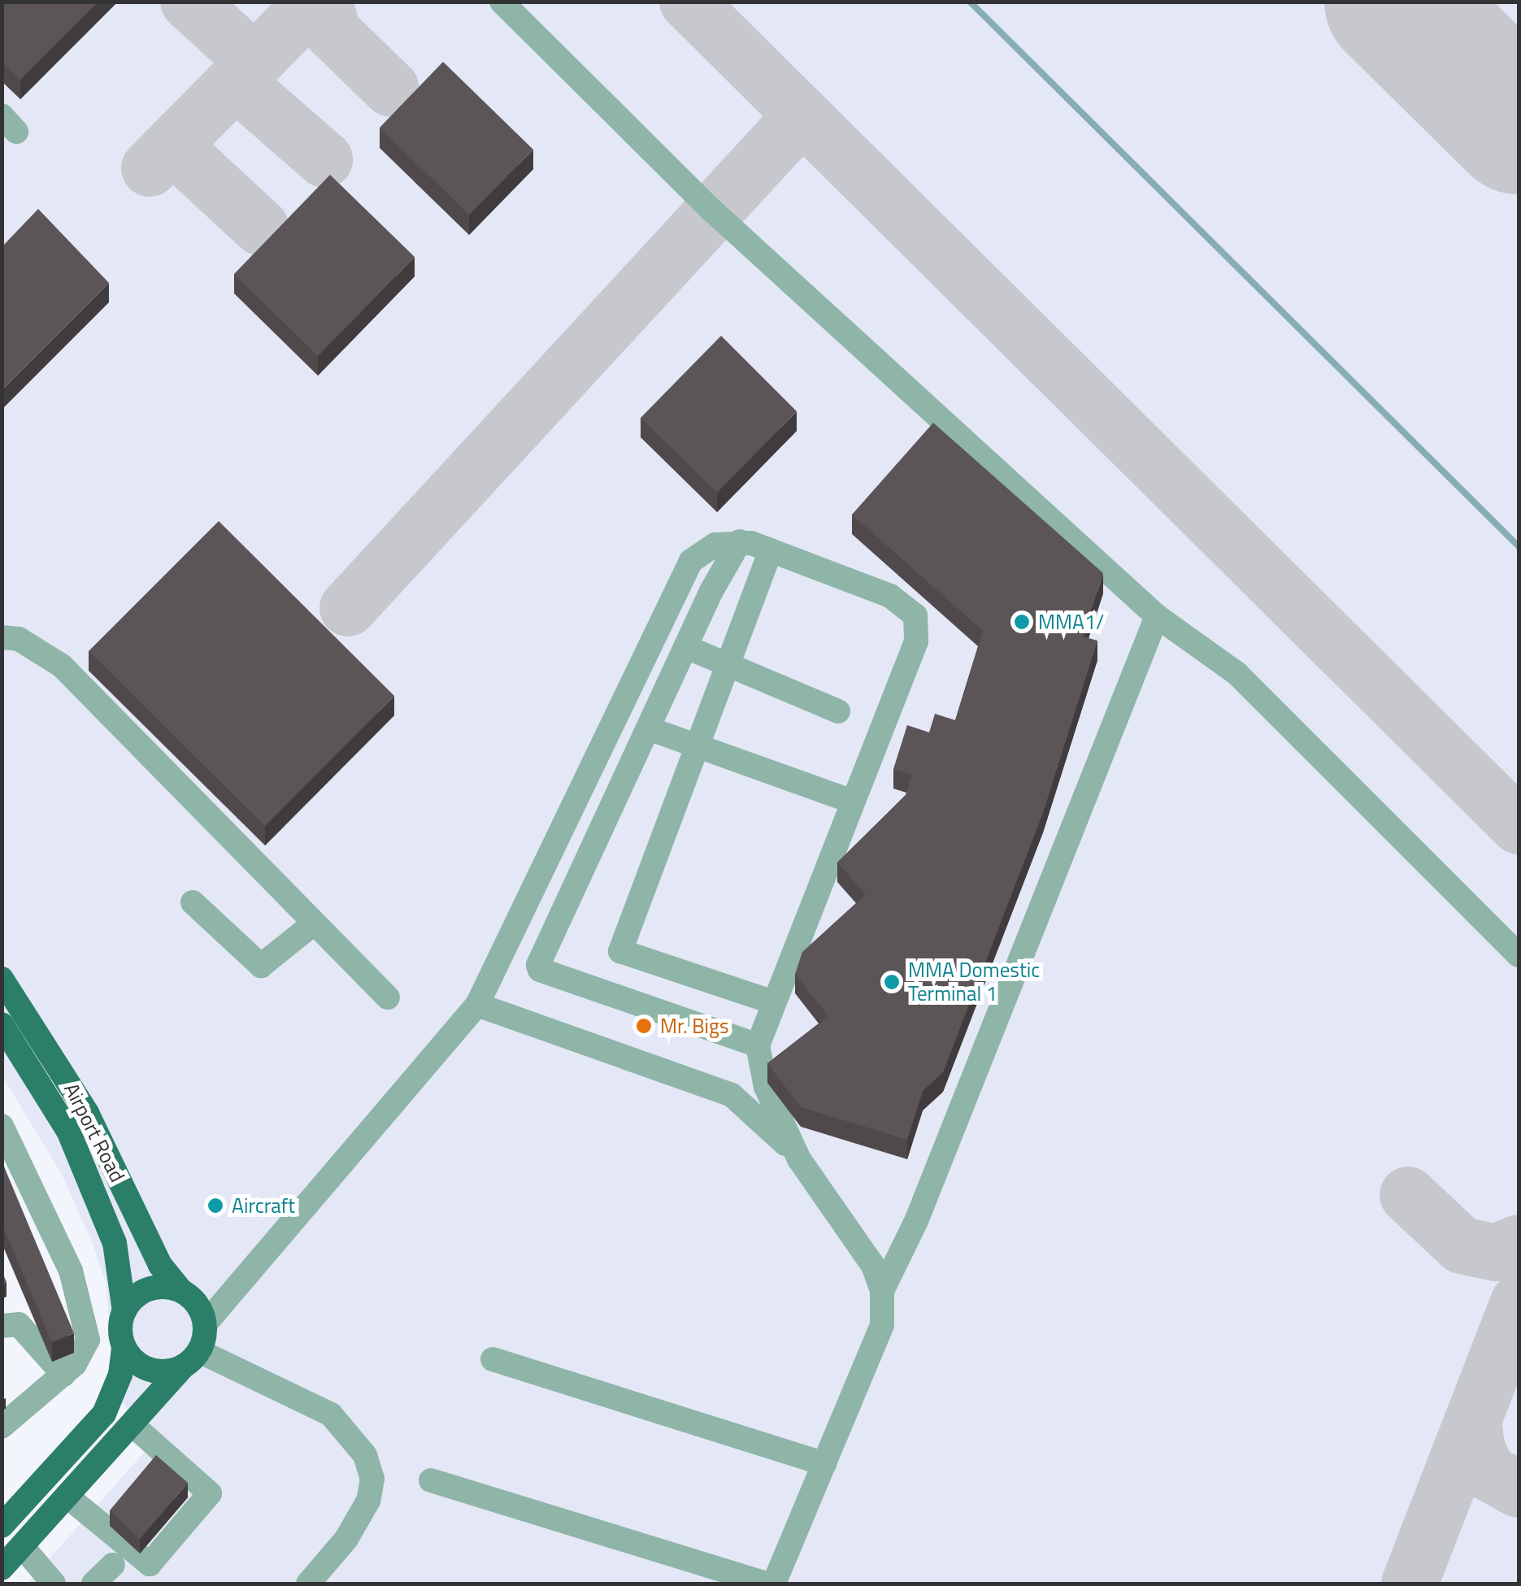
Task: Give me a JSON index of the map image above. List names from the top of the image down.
{
  "streets": {
    "main road": ["Airport Road"]
  },
  "places": [
    "MMA1/",
    "MMA Domestic Terminal 1",
    "Mr. Bigs",
    "Aircraft"
  ]
}
